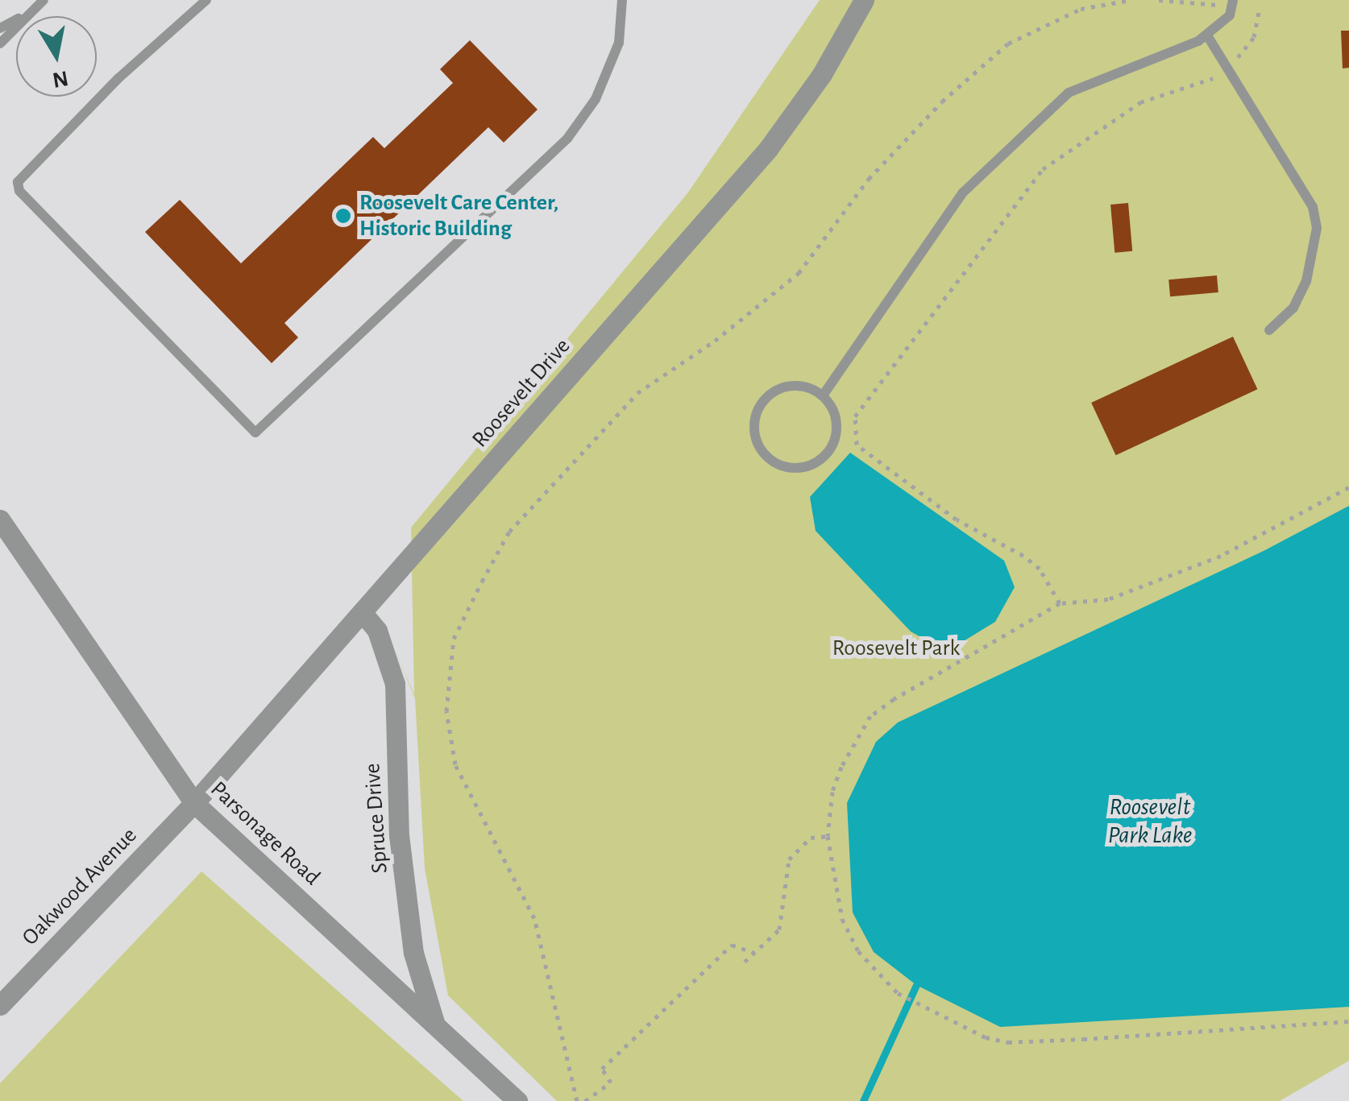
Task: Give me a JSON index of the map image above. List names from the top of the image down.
{
  "streets": {
    "street": [
      "Roosevelt Drive",
      "Spruce Drive",
      "Parsonage Road",
      "Oakwood Avenue"
    ]
  },
  "crossings": [
    ["Roosevelt Drive", "Spruce Drive"],
    ["Roosevelt Drive", "Parsonage Road"],
    ["Roosevelt Drive", "Oakwood Avenue"],
    ["Spruce Drive", "Parsonage Road"],
    ["Parsonage Road", "Oakwood Avenue"]
  ],
  "water": ["Roosevelt Park Lake"],
  "parks": ["Roosevelt Park"],
  "places": ["Roosevelt Care Center, Historic Building"],
  "north": "bottom"
}
